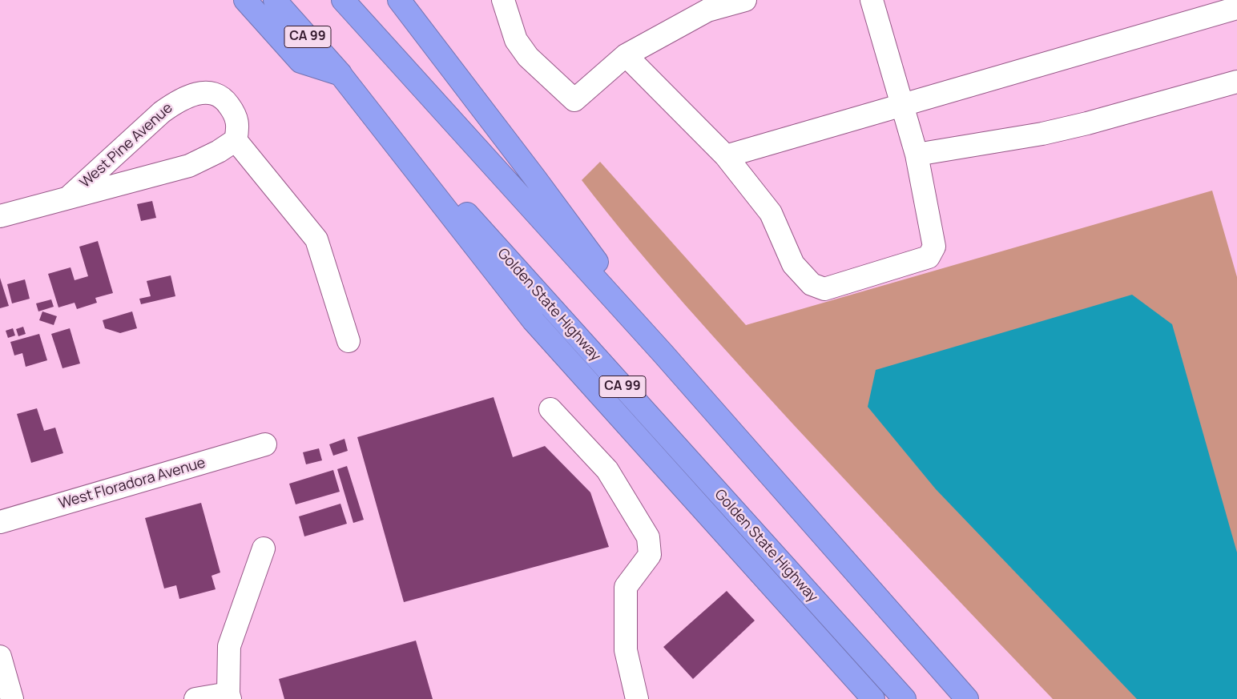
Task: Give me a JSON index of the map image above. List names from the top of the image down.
{
  "streets": {
    "highway": ["CA 99", "Golden State Highway"],
    "street": ["West Pine Avenue", "West Floradora Avenue"]
  }
}
